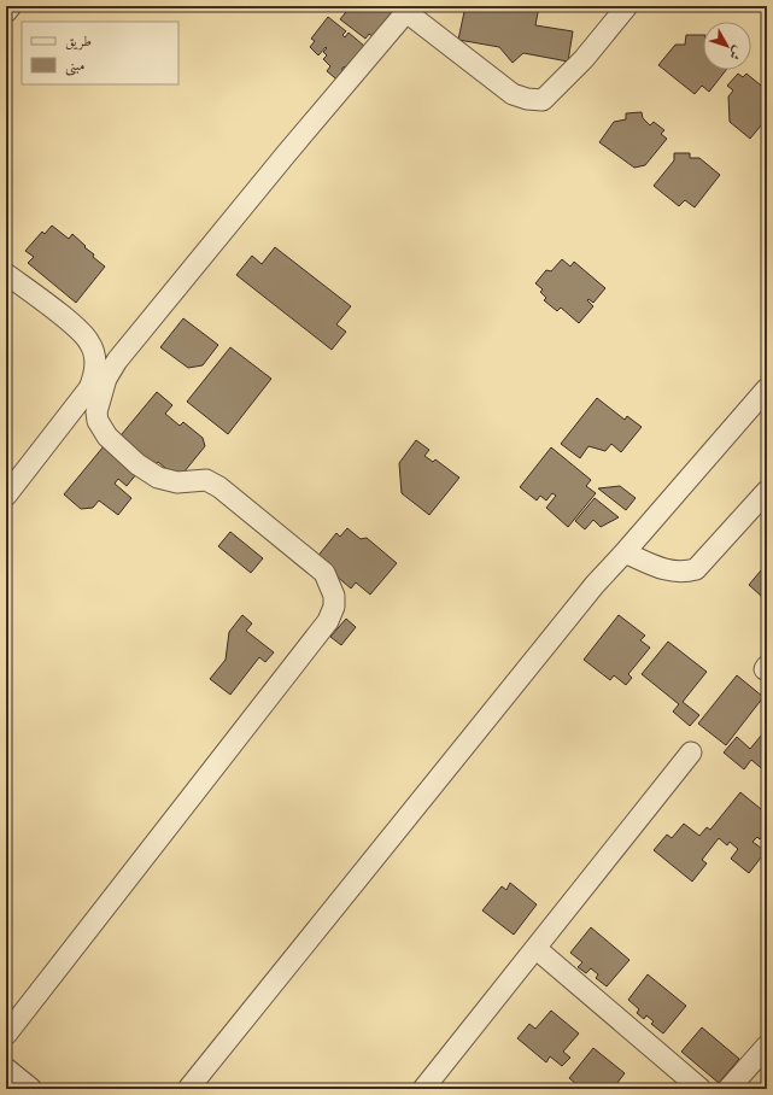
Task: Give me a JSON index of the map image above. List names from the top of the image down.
{
  "legend": ["طريق", "مبنى"],
  "north": "bottom right"
}
